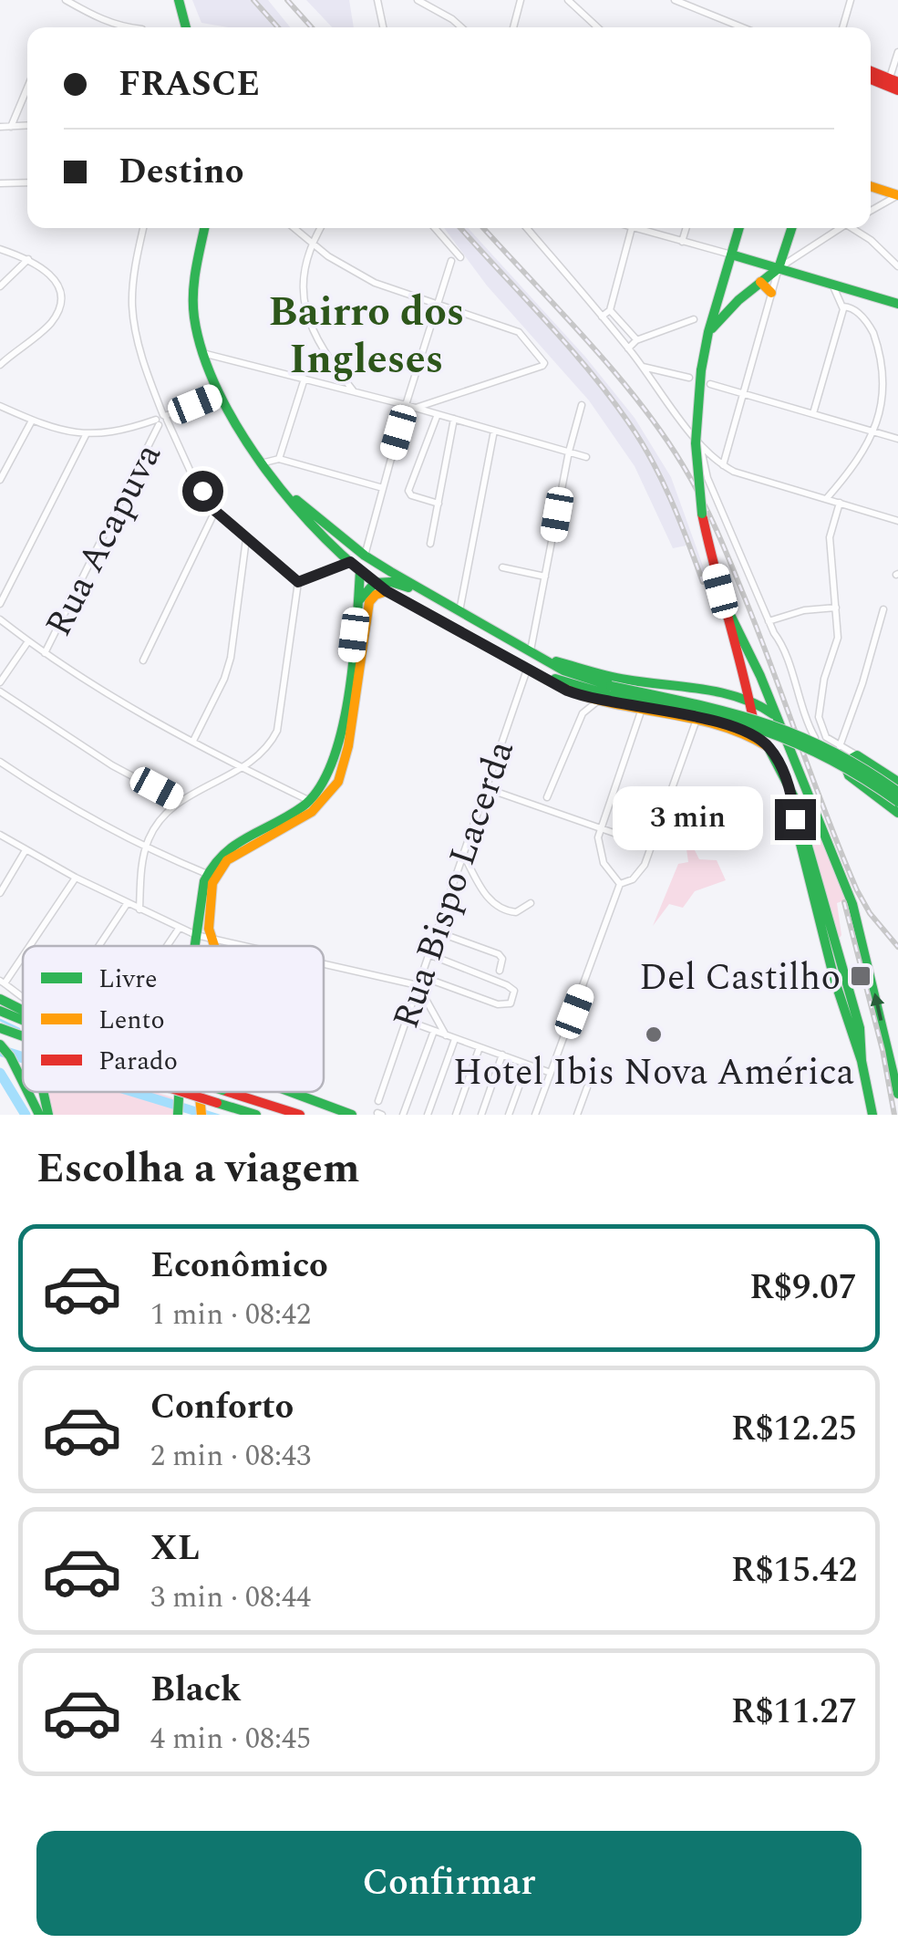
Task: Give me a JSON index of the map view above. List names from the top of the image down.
{
  "streets": {
    "street": ["Rua Acapuva", "Rua Bispo Lacerda"]
  },
  "districts": ["Bairro dos Ingleses"],
  "places": {
    "transit": ["Del Castilho"],
    "other": ["Hotel Ibis Nova América"]
  },
  "legend": ["Livre", "Lento", "Parado"],
  "page": {
    "banner": ["FRASCE", "Destino"],
    "bubble": "3 min",
    "heading": "Escolha a viagem",
    "list": [
      {
        "name": "Econômico",
        "note": "1 min · 08:42",
        "value": "R$9.07"
      },
      {
        "name": "Conforto",
        "note": "2 min · 08:43",
        "value": "R$12.25"
      },
      {
        "name": "XL",
        "note": "3 min · 08:44",
        "value": "R$15.42"
      },
      {
        "name": "Black",
        "note": "4 min · 08:45",
        "value": "R$11.27"
      }
    ],
    "buttons": "Confirmar"
  }
}
